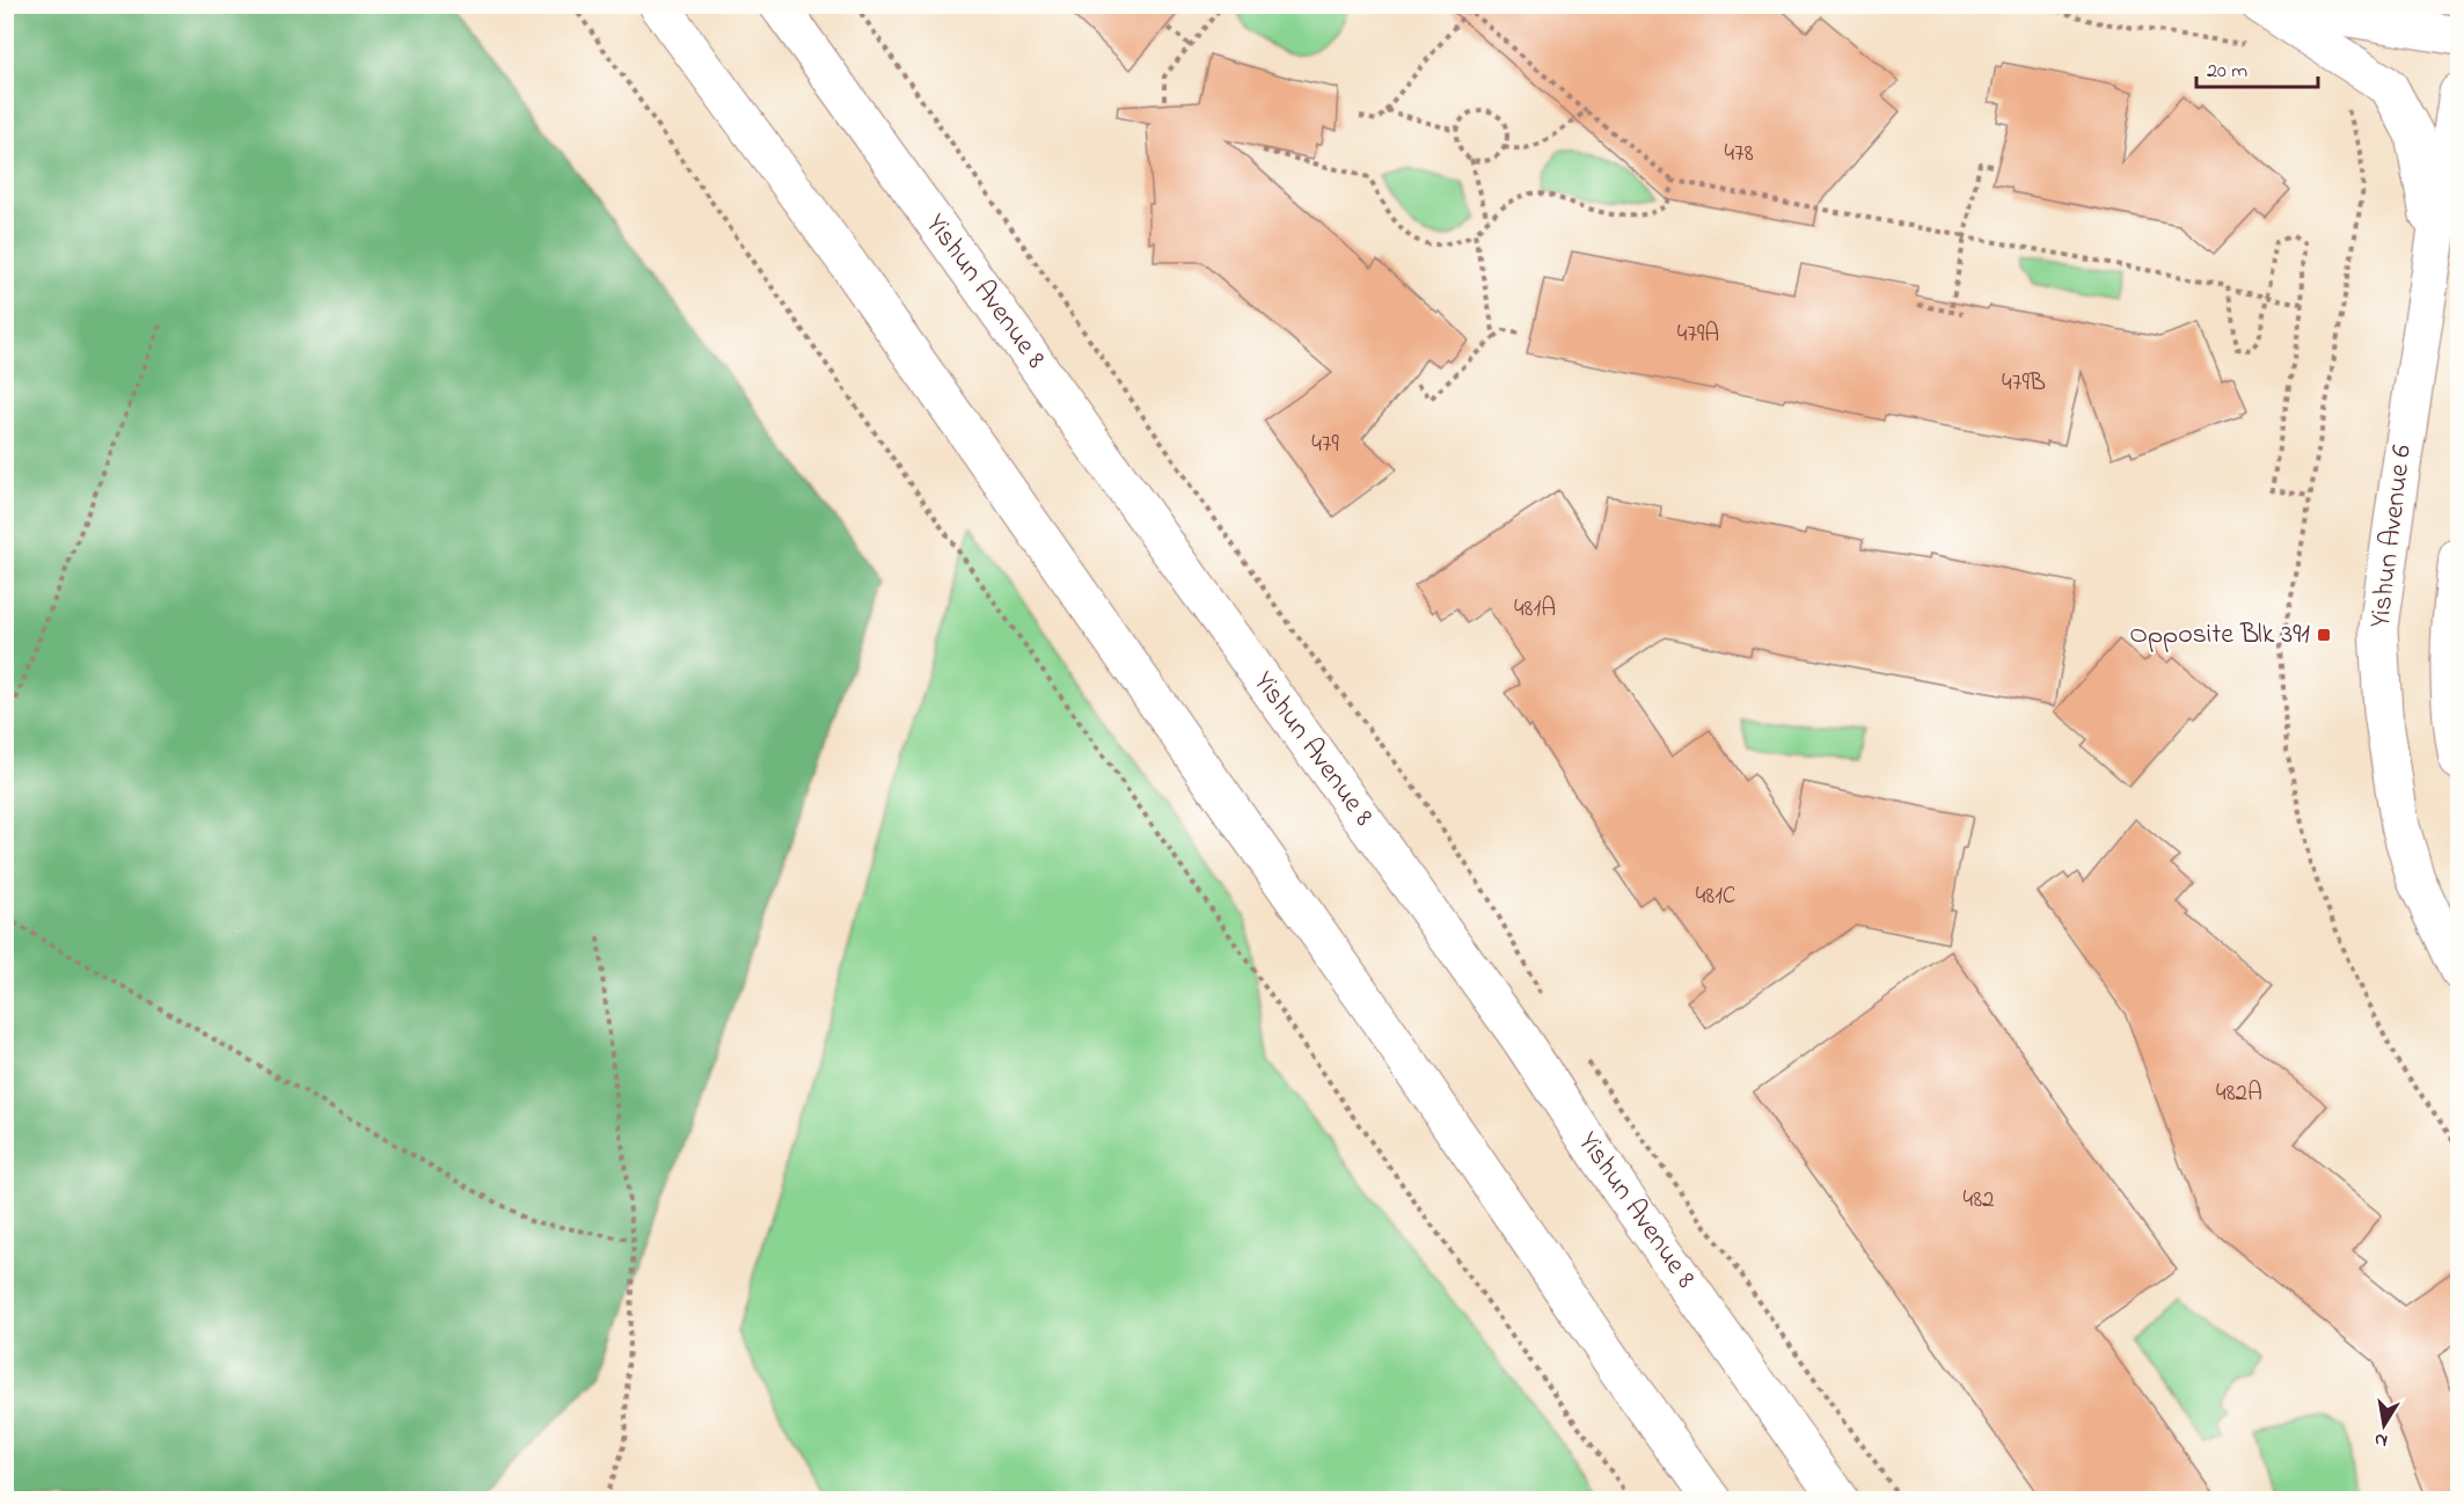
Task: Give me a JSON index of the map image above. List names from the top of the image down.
{
  "streets": {
    "main road": ["Yishun Avenue 8", "Yishun Avenue 6"]
  },
  "places": {
    "transit": ["Opposite Blk 391"]
  },
  "house_numbers": [
    "478",
    "479A",
    "479B",
    "479",
    "481A",
    "481C",
    "482A",
    "482"
  ],
  "scale_bar": "20 m",
  "north": "bottom"
}
